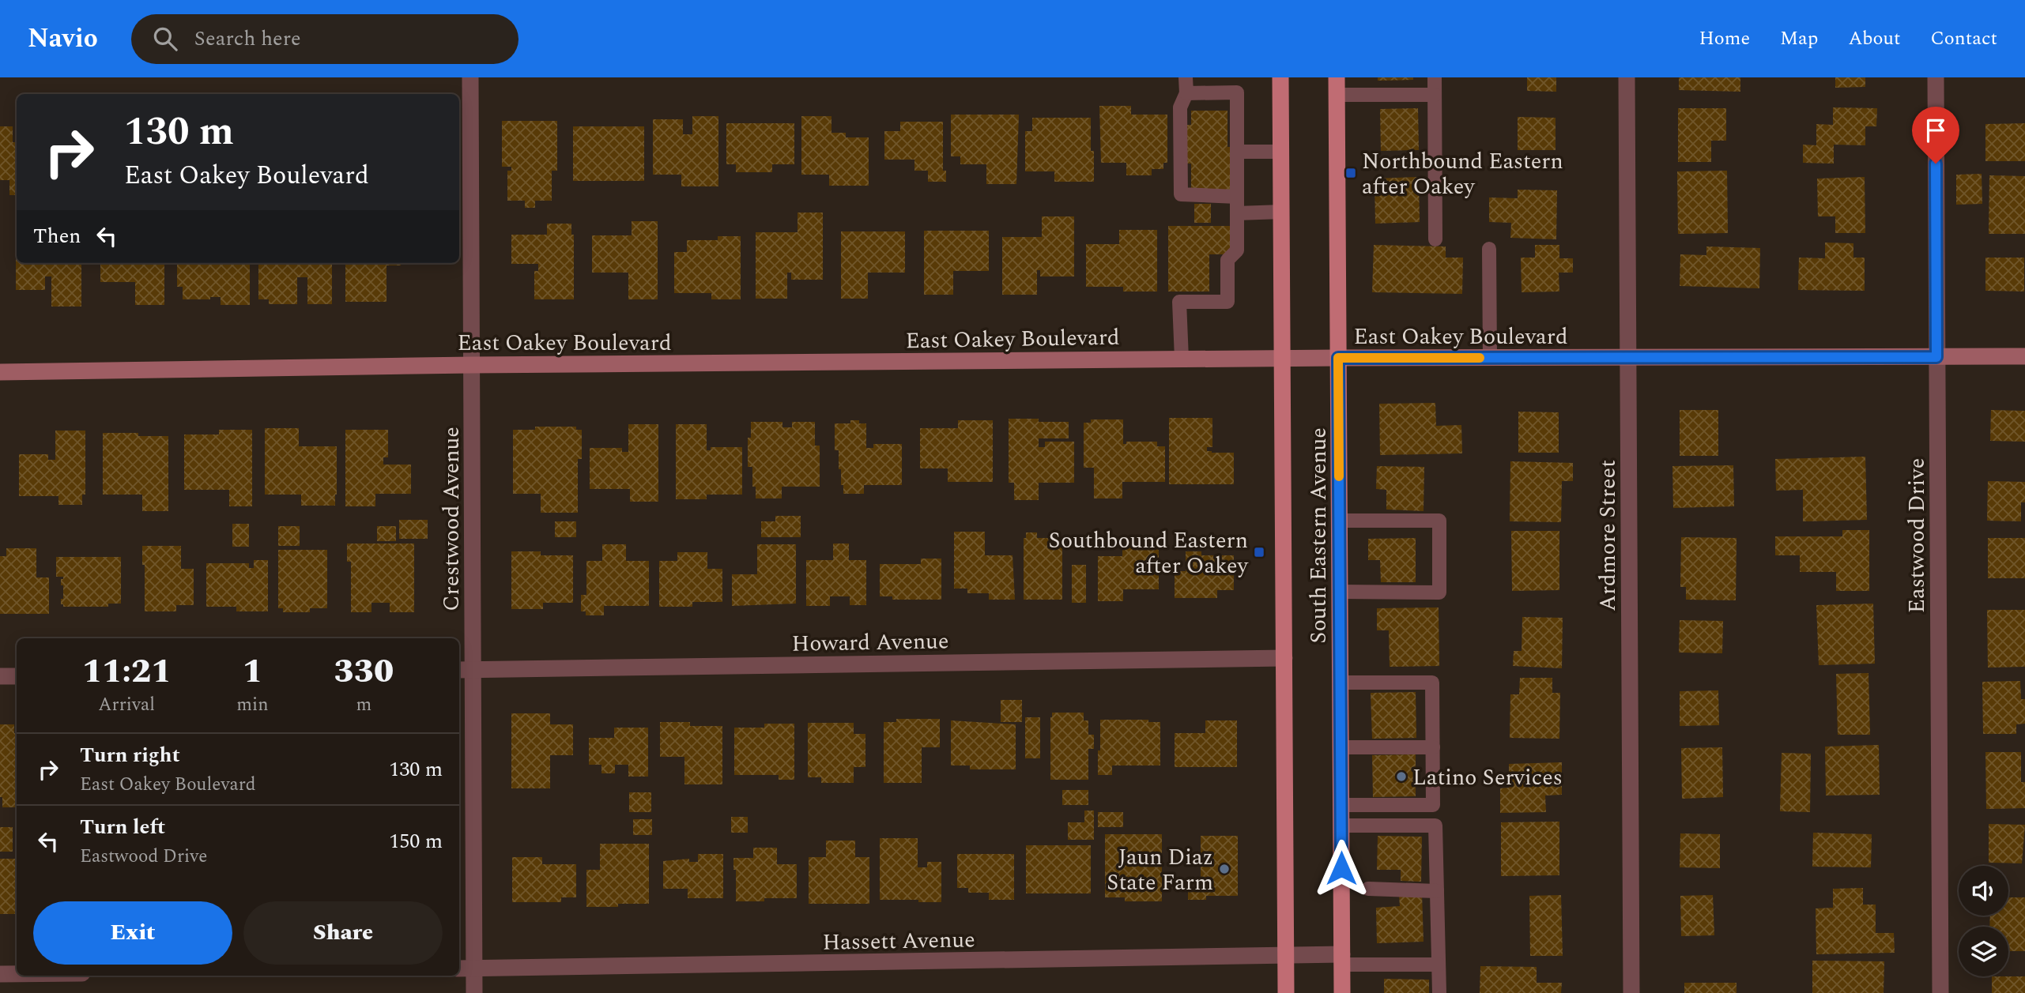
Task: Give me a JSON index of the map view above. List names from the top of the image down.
{
  "streets": {
    "main road": ["South Eastern Avenue"],
    "street": [
      "East Oakey Boulevard",
      "Crestwood Avenue",
      "Ardmore Street",
      "Eastwood Drive",
      "Howard Avenue",
      "Hassett Avenue"
    ]
  },
  "crossings": [
    ["East Oakey Boulevard", "Crestwood Avenue"],
    ["East Oakey Boulevard", "South Eastern Avenue"],
    ["East Oakey Boulevard", "Ardmore Street"],
    ["East Oakey Boulevard", "Eastwood Drive"],
    ["Crestwood Avenue", "Howard Avenue"],
    ["Crestwood Avenue", "Hassett Avenue"],
    ["South Eastern Avenue", "Howard Avenue"],
    ["South Eastern Avenue", "Hassett Avenue"]
  ],
  "places": {
    "transit": ["Northbound Eastern after Oakey", "Southbound Eastern after Oakey"],
    "other": ["Latino Services", "Jaun Diaz State Farm"]
  },
  "page": {
    "header": "Navio",
    "search": "Search here",
    "nav": [
      "Home",
      "Map",
      "About",
      "Contact"
    ],
    "turn": ["130 m", "East Oakey Boulevard"],
    "then": "Then",
    "eta": [
      "11:21",
      "Arrival",
      "1",
      "min",
      "330",
      "m"
    ],
    "list": [
      {
        "name": "Turn right",
        "note": "East Oakey Boulevard",
        "value": "130 m"
      },
      {
        "name": "Turn left",
        "note": "Eastwood Drive",
        "value": "150 m"
      }
    ],
    "buttons": ["Exit", "Share"]
  }
}
